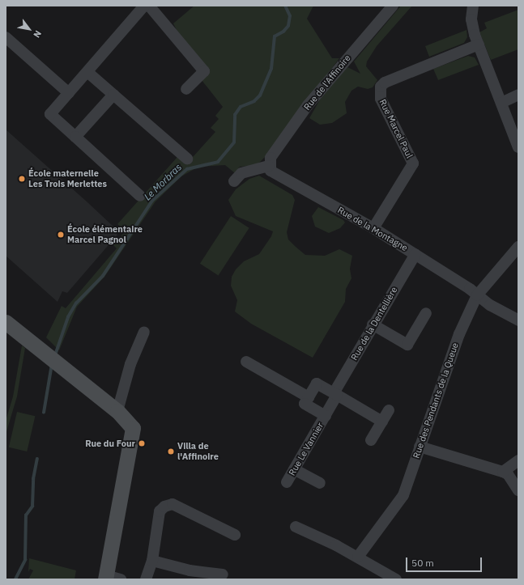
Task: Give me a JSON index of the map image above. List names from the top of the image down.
{
  "streets": {
    "street": [
      "Rue de l'Affinoire",
      "Rue Marcel Paul",
      "Rue de la Montagne",
      "Rue de la Dentellière",
      "Rue des Pendants de la Queue",
      "Rue Le Vannier"
    ]
  },
  "crossings": [
    ["Rue de l'Affinoire", "Rue de la Montagne"],
    ["Rue Marcel Paul", "Rue de la Montagne"],
    ["Rue de la Montagne", "Rue de la Dentellière"],
    ["Rue de la Montagne", "Rue des Pendants de la Queue"],
    ["Rue de la Dentellière", "Rue Le Vannier"]
  ],
  "water": ["Le Morbras"],
  "places": [
    "École maternelle Les Trois Merlettes",
    "École élémentaire Marcel Pagnol",
    "Rue du Four",
    "Villa de l'Affinoire"
  ],
  "scale_bar": "50 m",
  "north": "bottom right"
}
